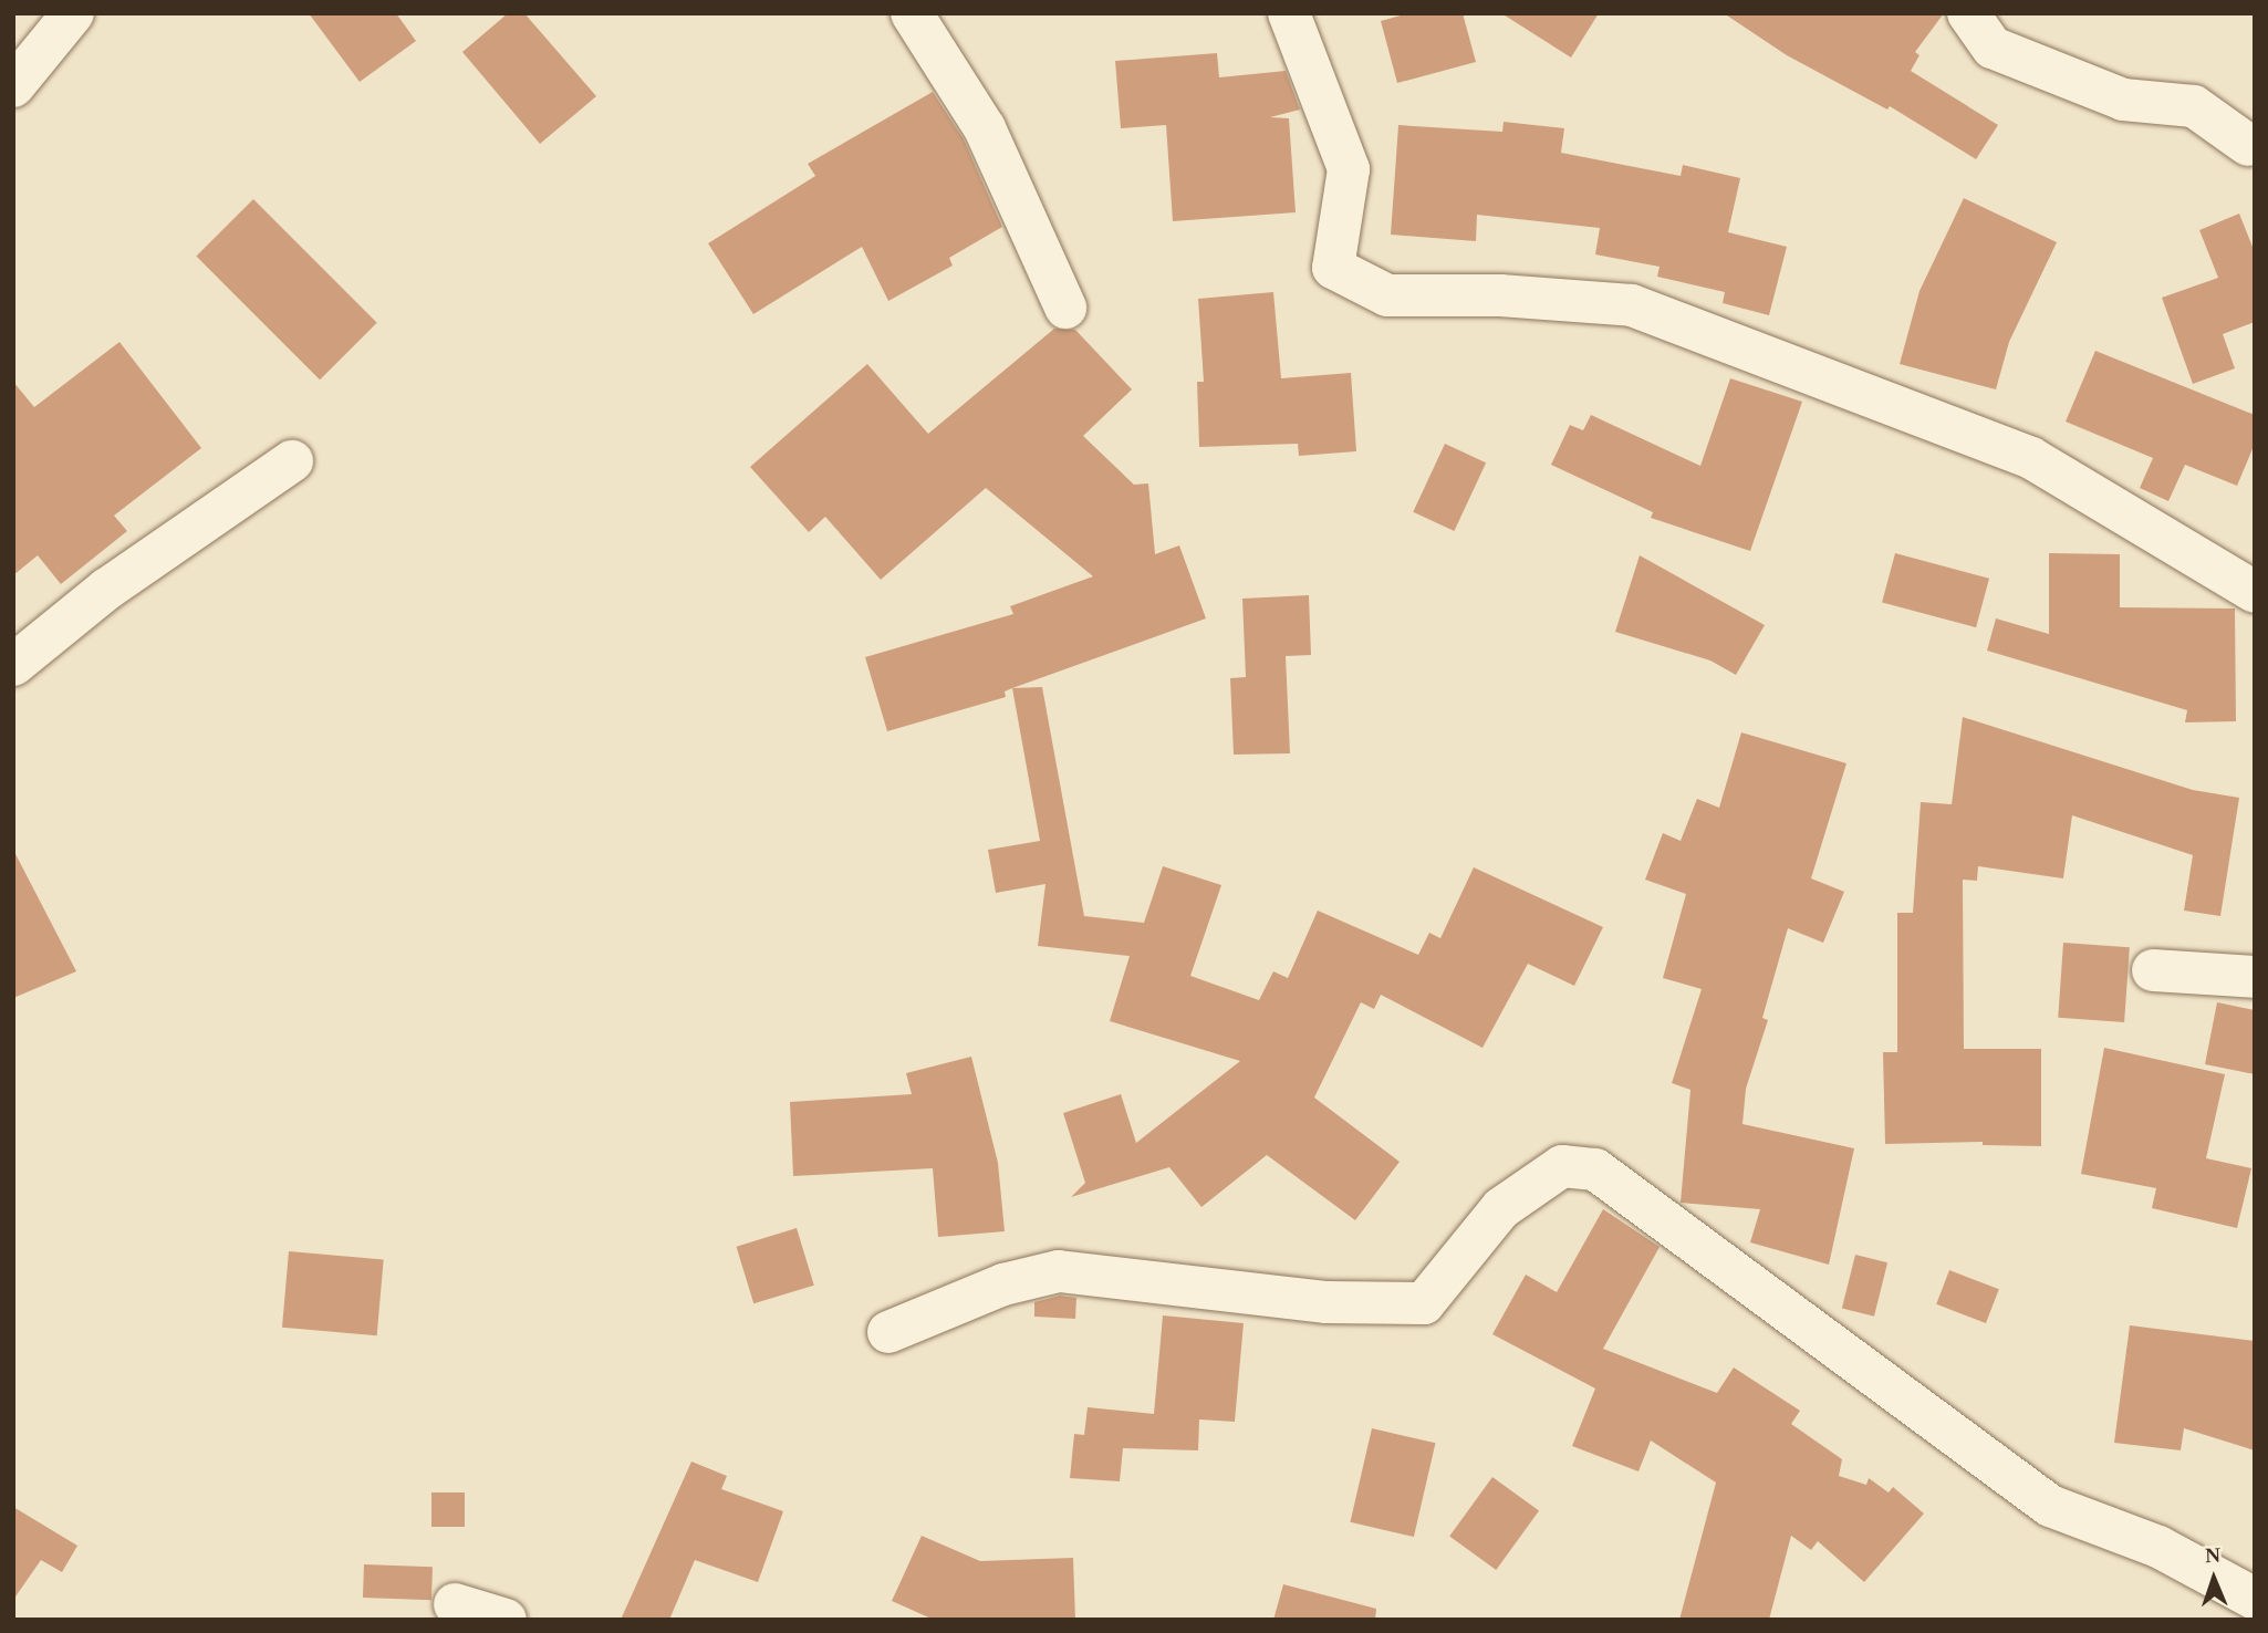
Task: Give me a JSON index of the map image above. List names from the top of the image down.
{
  "north": "top"
}
